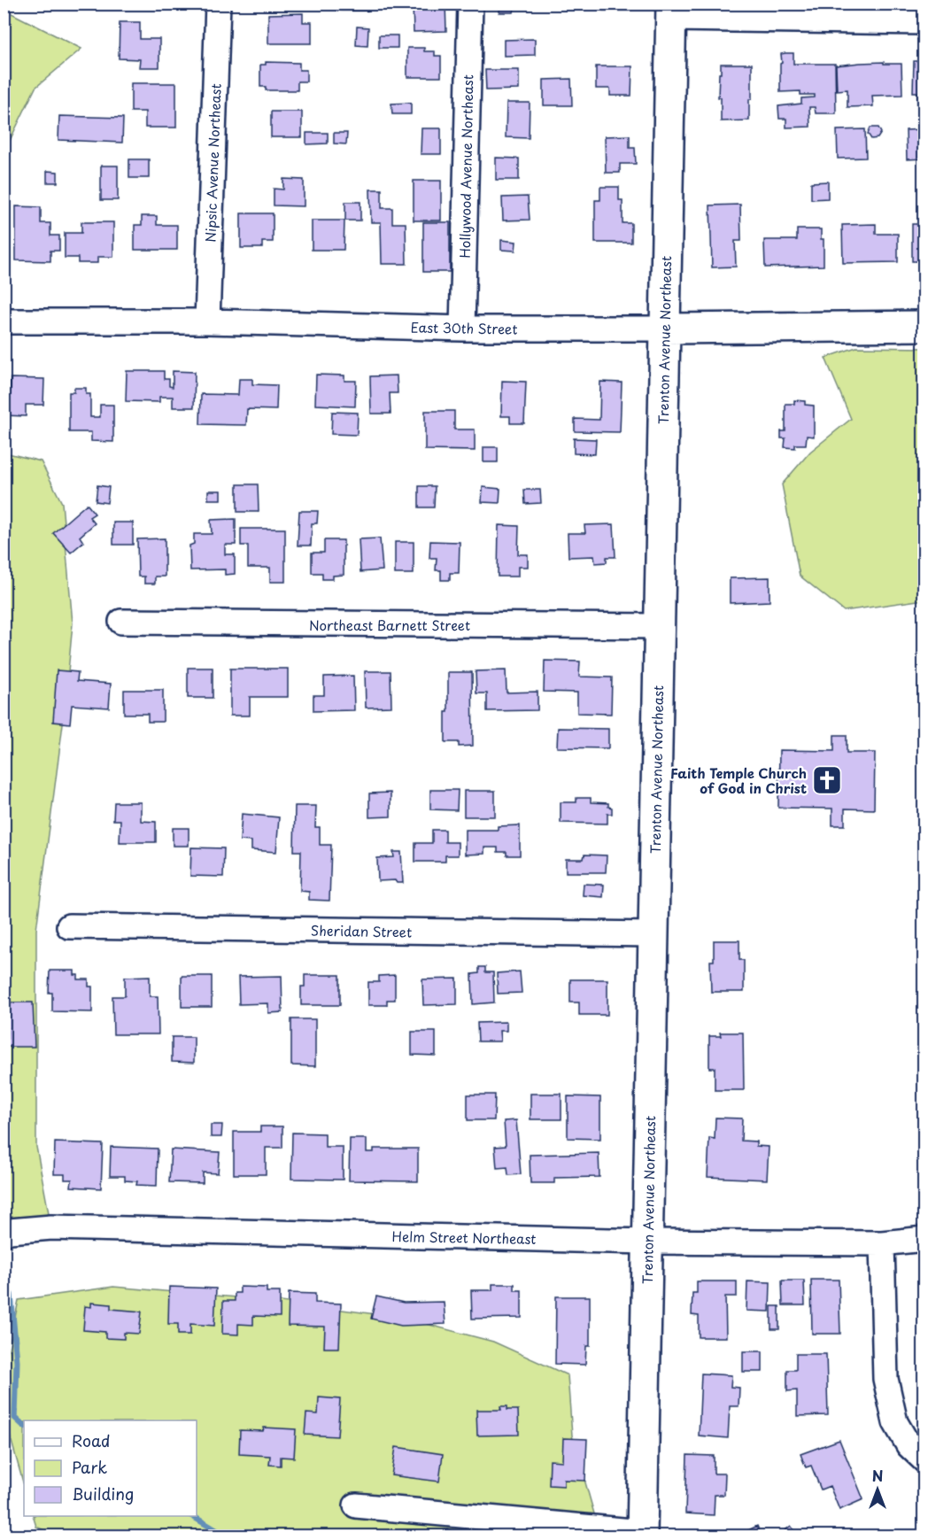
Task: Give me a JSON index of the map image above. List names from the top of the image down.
{
  "streets": {
    "main road": ["East 30th Street", "Trenton Avenue Northeast"],
    "street": [
      "Nipsic Avenue Northeast",
      "Hollywood Avenue Northeast",
      "Northeast Barnett Street",
      "Sheridan Street",
      "Helm Street Northeast"
    ]
  },
  "crossings": [
    ["Nipsic Avenue Northeast", "East 30th Street"],
    ["Hollywood Avenue Northeast", "East 30th Street"],
    ["East 30th Street", "Trenton Avenue Northeast"],
    ["Trenton Avenue Northeast", "Northeast Barnett Street"],
    ["Trenton Avenue Northeast", "Sheridan Street"],
    ["Trenton Avenue Northeast", "Helm Street Northeast"]
  ],
  "places": {
    "church": ["Faith Temple Church of God in Christ"]
  },
  "legend": ["Road", "Park", "Building"],
  "north": "top"
}
